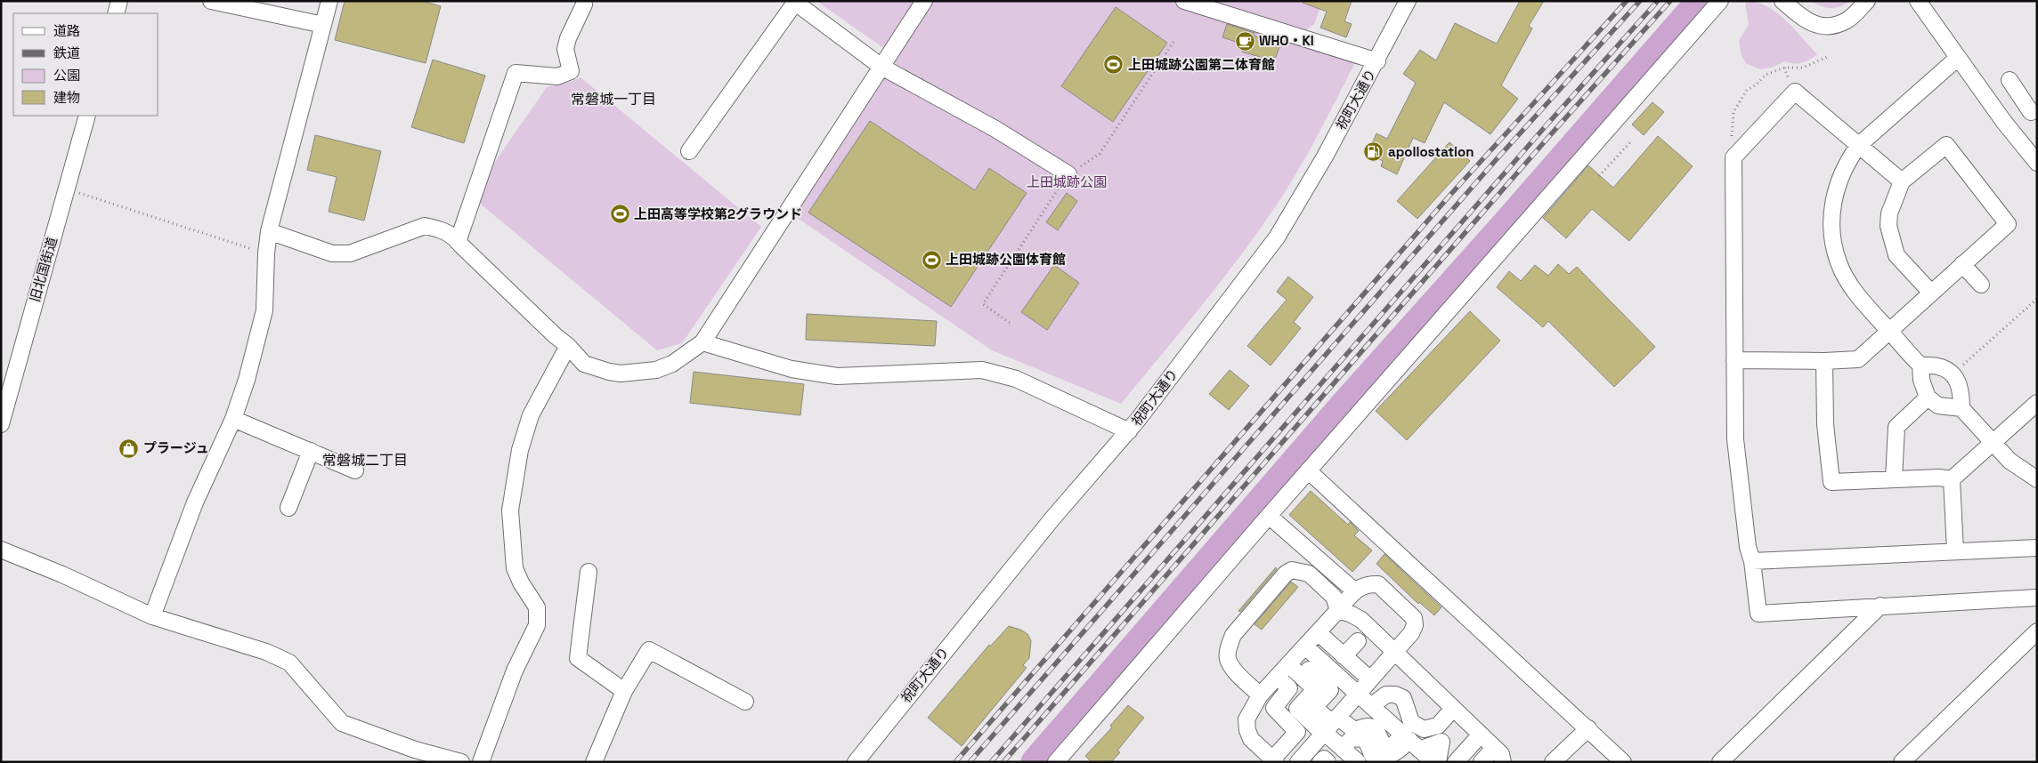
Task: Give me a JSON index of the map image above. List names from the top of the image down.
{
  "streets": {
    "street": ["祝町大通り", "旧北国街道"]
  },
  "districts": ["常磐城一丁目", "常磐城二丁目"],
  "parks": ["上田城跡公園"],
  "places": {
    "cafe": ["WHO・KI"],
    "sports": ["上田城跡公園第二体育館", "上田高等学校第2グラウンド", "上田城跡公園体育館"],
    "fuel station": ["apollostation"],
    "shop": ["プラージュ"]
  },
  "legend": [
    "道路",
    "鉄道",
    "公園",
    "建物"
  ]
}
